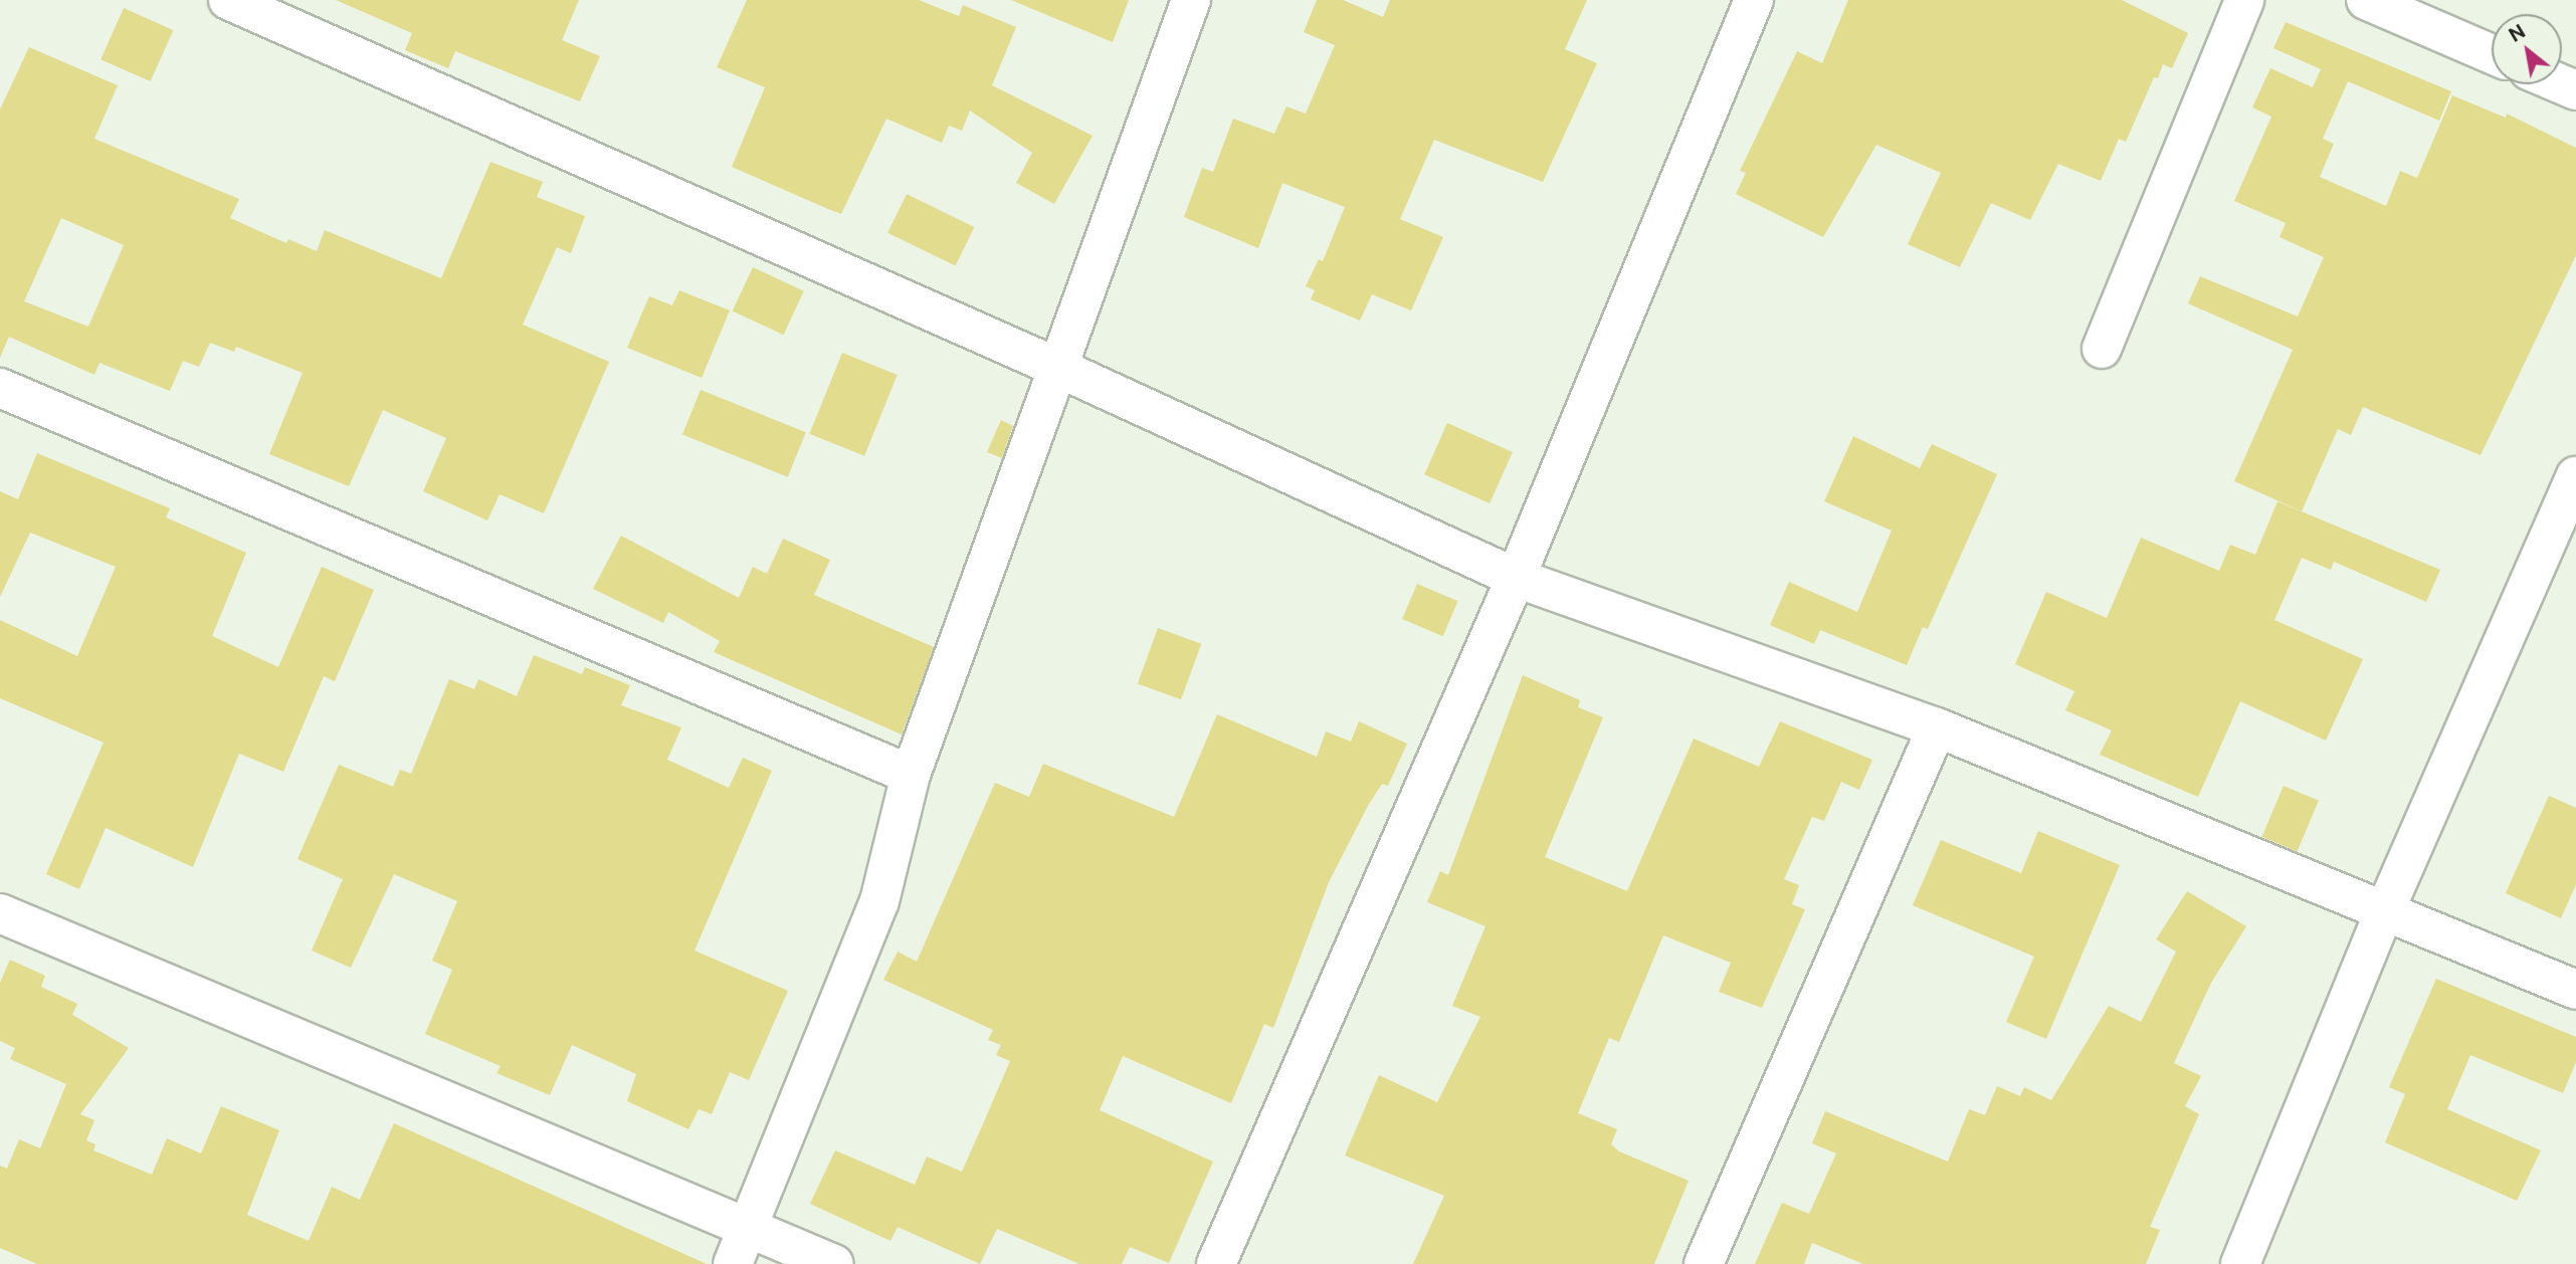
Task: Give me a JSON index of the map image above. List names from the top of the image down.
{
  "north": "top left"
}
